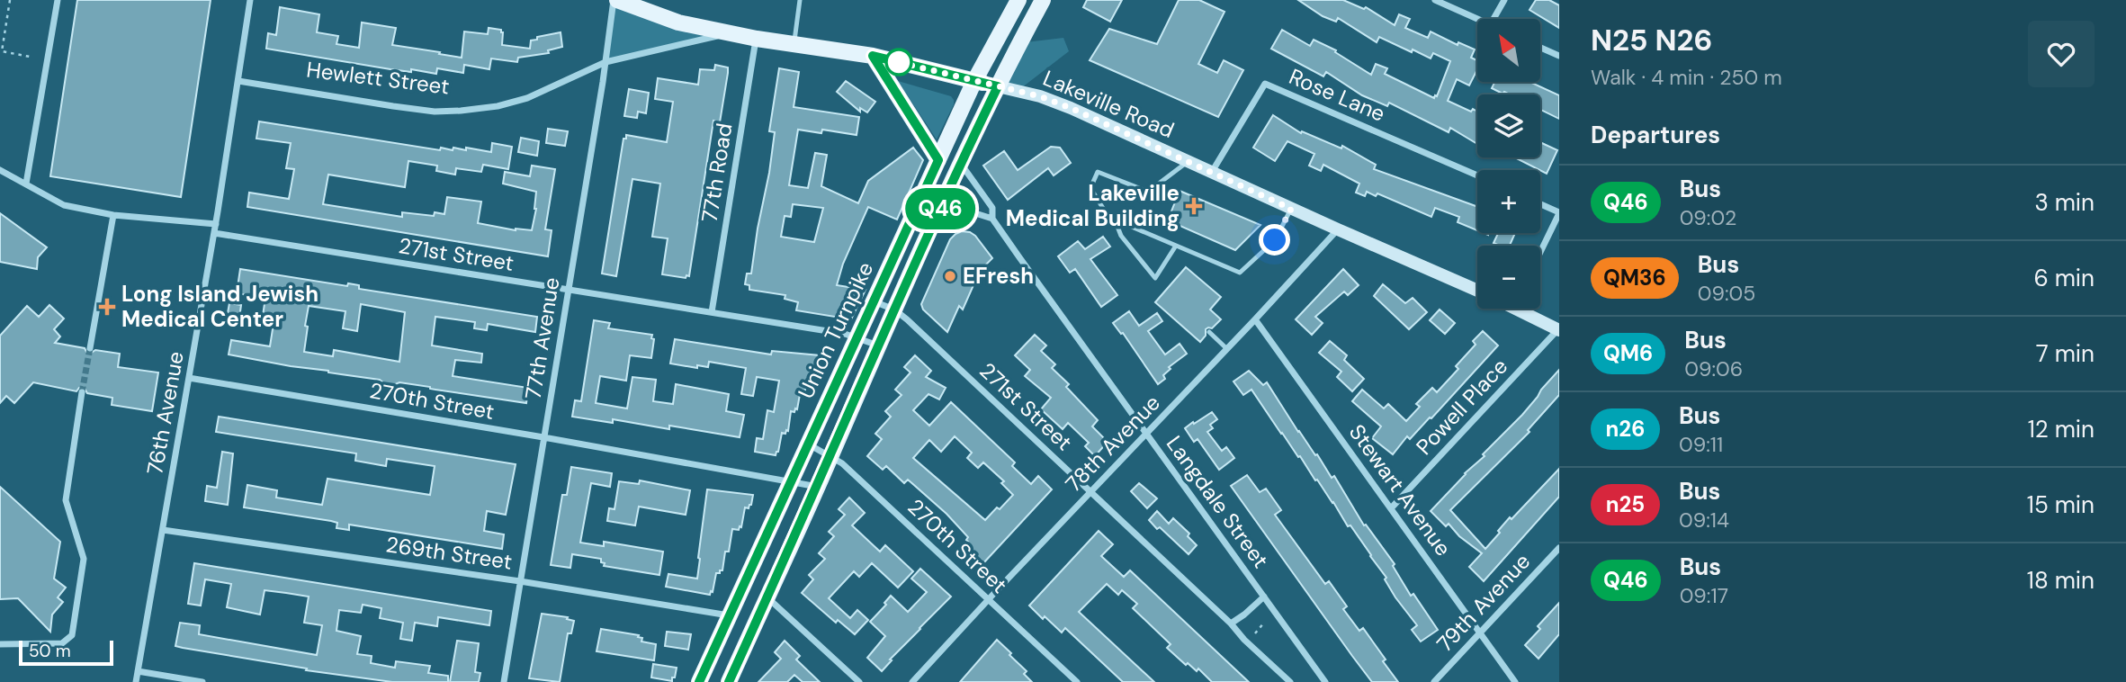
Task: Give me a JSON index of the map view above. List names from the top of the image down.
{
  "streets": {
    "main road": ["Lakeville Road", "Union Turnpike"],
    "street": [
      "Hewlett Street",
      "Rose Lane",
      "77th Road",
      "271st Street",
      "77th Avenue",
      "270th Street",
      "Powell Place",
      "76th Avenue",
      "78th Avenue",
      "Stewart Avenue",
      "Langdale Street",
      "269th Street",
      "79th Avenue"
    ]
  },
  "crossings": [
    ["Hewlett Street", "Lakeville Road"],
    ["Hewlett Street", "77th Avenue"],
    ["Hewlett Street", "76th Avenue"],
    ["Rose Lane", "Lakeville Road"],
    ["Lakeville Road", "77th Road"],
    ["Lakeville Road", "Union Turnpike"],
    ["Lakeville Road", "77th Avenue"],
    ["Lakeville Road", "78th Avenue"],
    ["77th Road", "271st Street"],
    ["271st Street", "Union Turnpike"],
    ["271st Street", "77th Avenue"],
    ["271st Street", "76th Avenue"],
    ["271st Street", "78th Avenue"],
    ["Union Turnpike", "270th Street"],
    ["Union Turnpike", "Langdale Street"],
    ["Union Turnpike", "269th Street"],
    ["77th Avenue", "270th Street"],
    ["77th Avenue", "269th Street"],
    ["270th Street", "76th Avenue"],
    ["270th Street", "78th Avenue"],
    ["Powell Place", "Stewart Avenue"],
    ["76th Avenue", "269th Street"],
    ["78th Avenue", "Stewart Avenue"],
    ["78th Avenue", "Langdale Street"],
    ["Stewart Avenue", "79th Avenue"]
  ],
  "places": {
    "health": ["Lakeville Medical Building", "Long Island Jewish Medical Center"],
    "other": ["EFresh"]
  },
  "lines": ["bus line Q46"],
  "scale_bar": "50 m",
  "north": "top left",
  "page": {
    "on_map": "Q46",
    "heading": [
      ["N25 N26", "Walk · 4 min · 250 m"],
      "Departures"
    ],
    "map_buttons": ["+", "−"],
    "list": [
      {
        "mark": "Q46",
        "name": "Bus",
        "note": "09:02",
        "value": "3 min"
      },
      {
        "mark": "QM36",
        "name": "Bus",
        "note": "09:05",
        "value": "6 min"
      },
      {
        "mark": "QM6",
        "name": "Bus",
        "note": "09:06",
        "value": "7 min"
      },
      {
        "mark": "n26",
        "name": "Bus",
        "note": "09:11",
        "value": "12 min"
      },
      {
        "mark": "n25",
        "name": "Bus",
        "note": "09:14",
        "value": "15 min"
      },
      {
        "mark": "Q46",
        "name": "Bus",
        "note": "09:17",
        "value": "18 min"
      }
    ],
    "scale": "50 m"
  }
}
